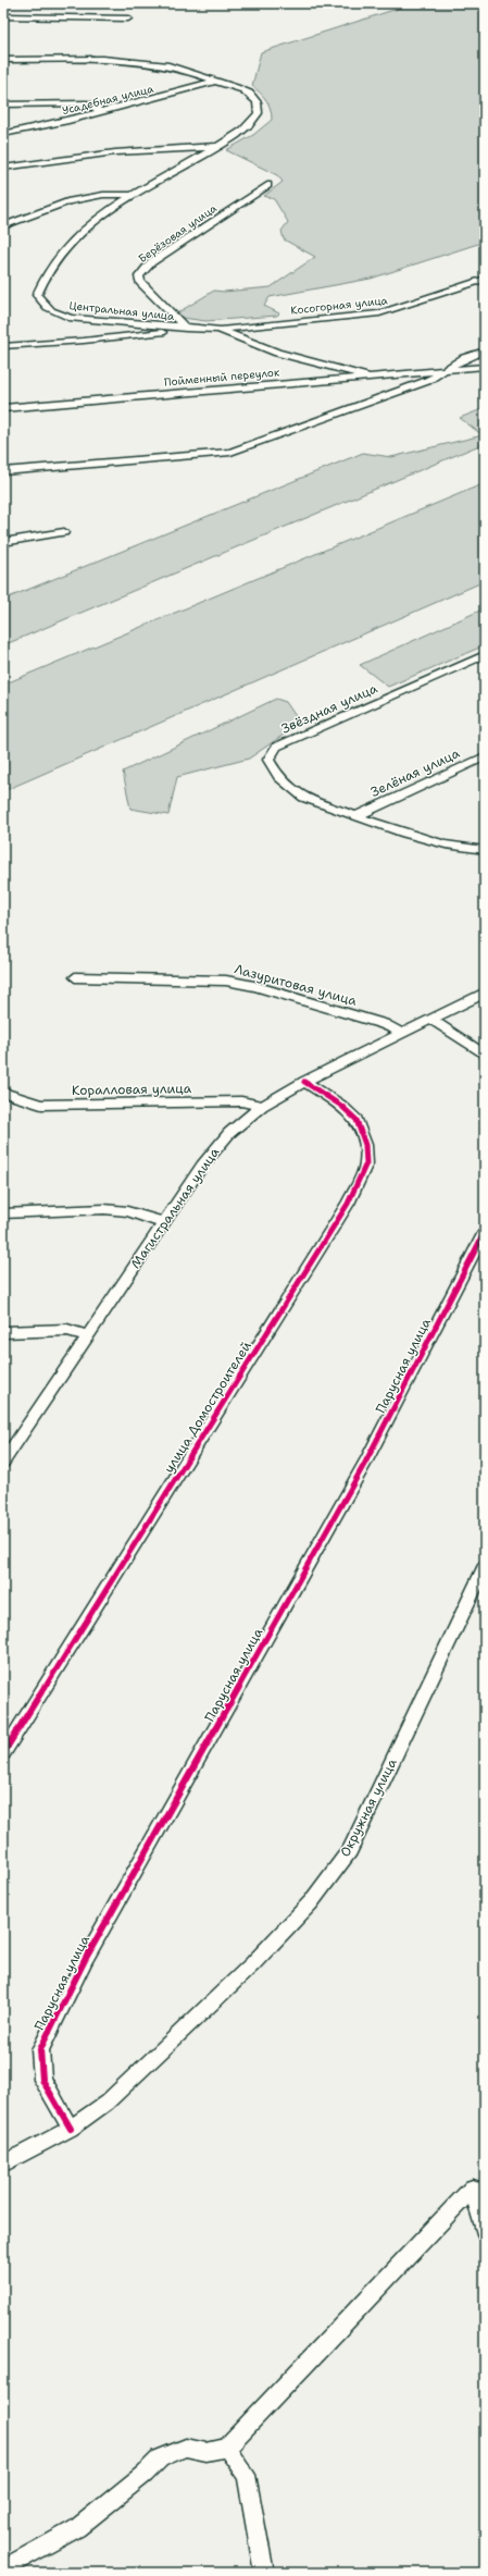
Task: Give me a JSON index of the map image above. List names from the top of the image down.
{
  "streets": {
    "street": [
      "Усадебная улица",
      "Берёзовая улица",
      "Косогорная улица",
      "Центральная улица",
      "Пойменный переулок",
      "Звёздная улица",
      "Зелёная улица",
      "Лазуритовая улица",
      "Коралловая улица",
      "Магистральная улица",
      "Парусная улица",
      "улица Домостроителей",
      "Окружная улица"
    ]
  },
  "crossings": [
    ["Усадебная улица", "Центральная улица"],
    ["Берёзовая улица", "Центральная улица"],
    ["Косогорная улица", "Центральная улица"],
    ["Звёздная улица", "Зелёная улица"],
    ["Лазуритовая улица", "Магистральная улица"],
    ["Коралловая улица", "Магистральная улица"],
    ["Магистральная улица", "улица Домостроителей"],
    ["Парусная улица", "Окружная улица"]
  ]
}
